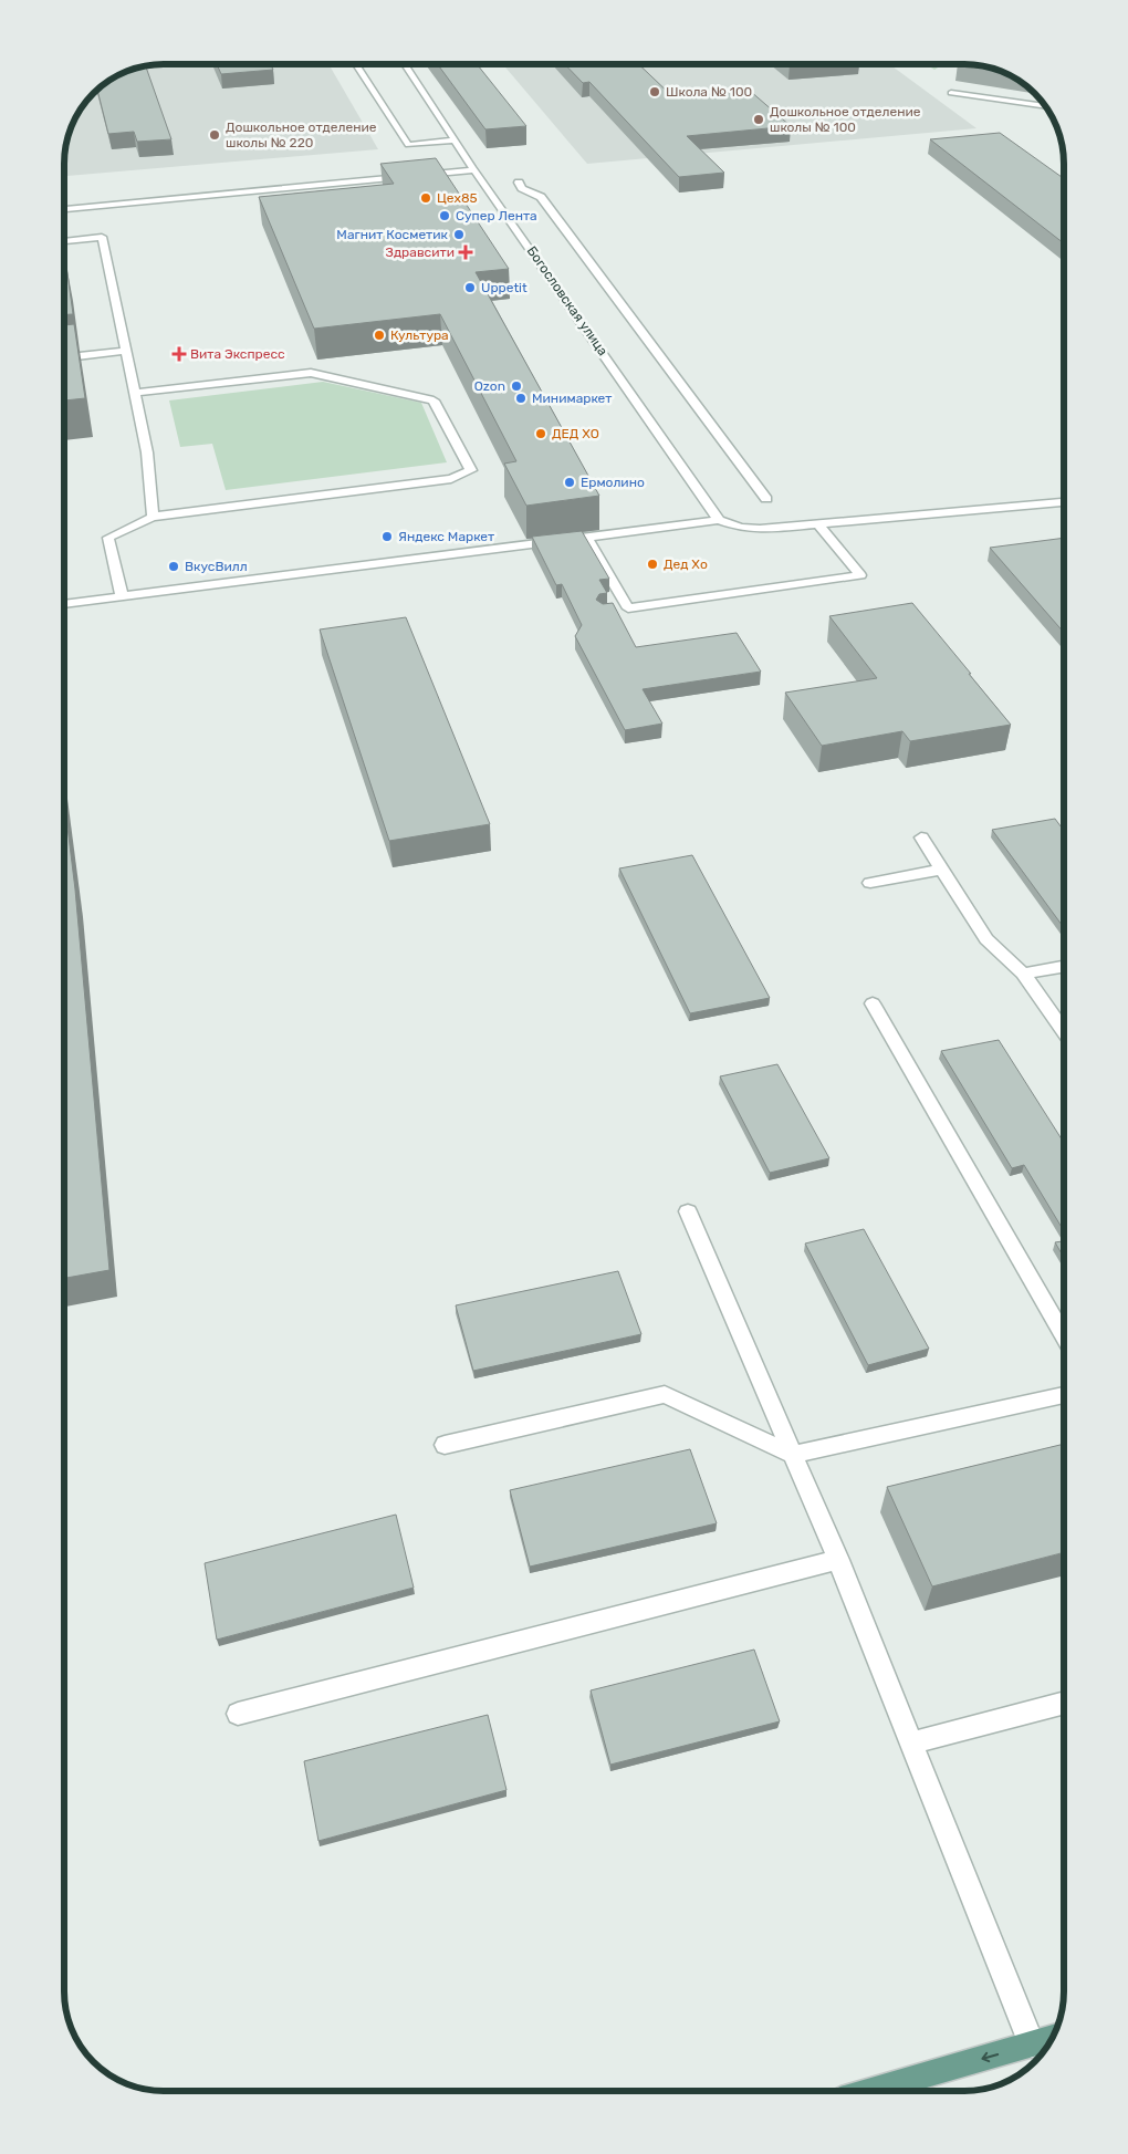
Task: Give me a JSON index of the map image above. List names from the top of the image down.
{
  "streets": {
    "street": ["Богословская улица"]
  },
  "places": {
    "other": [
      "Школа № 100",
      "Дошкольное отделение школы № 100",
      "Дошкольное отделение школы № 220",
      "Цех85",
      "Супер Лента",
      "Магнит Косметик",
      "Uppetit",
      "Культура",
      "Ozon",
      "Минимаркет",
      "ДЕД ХО",
      "Ермолино",
      "Яндекс Маркет",
      "Дед Хо",
      "ВкусВилл"
    ],
    "health": ["Здравсити", "Вита Экспресс"]
  }
}
